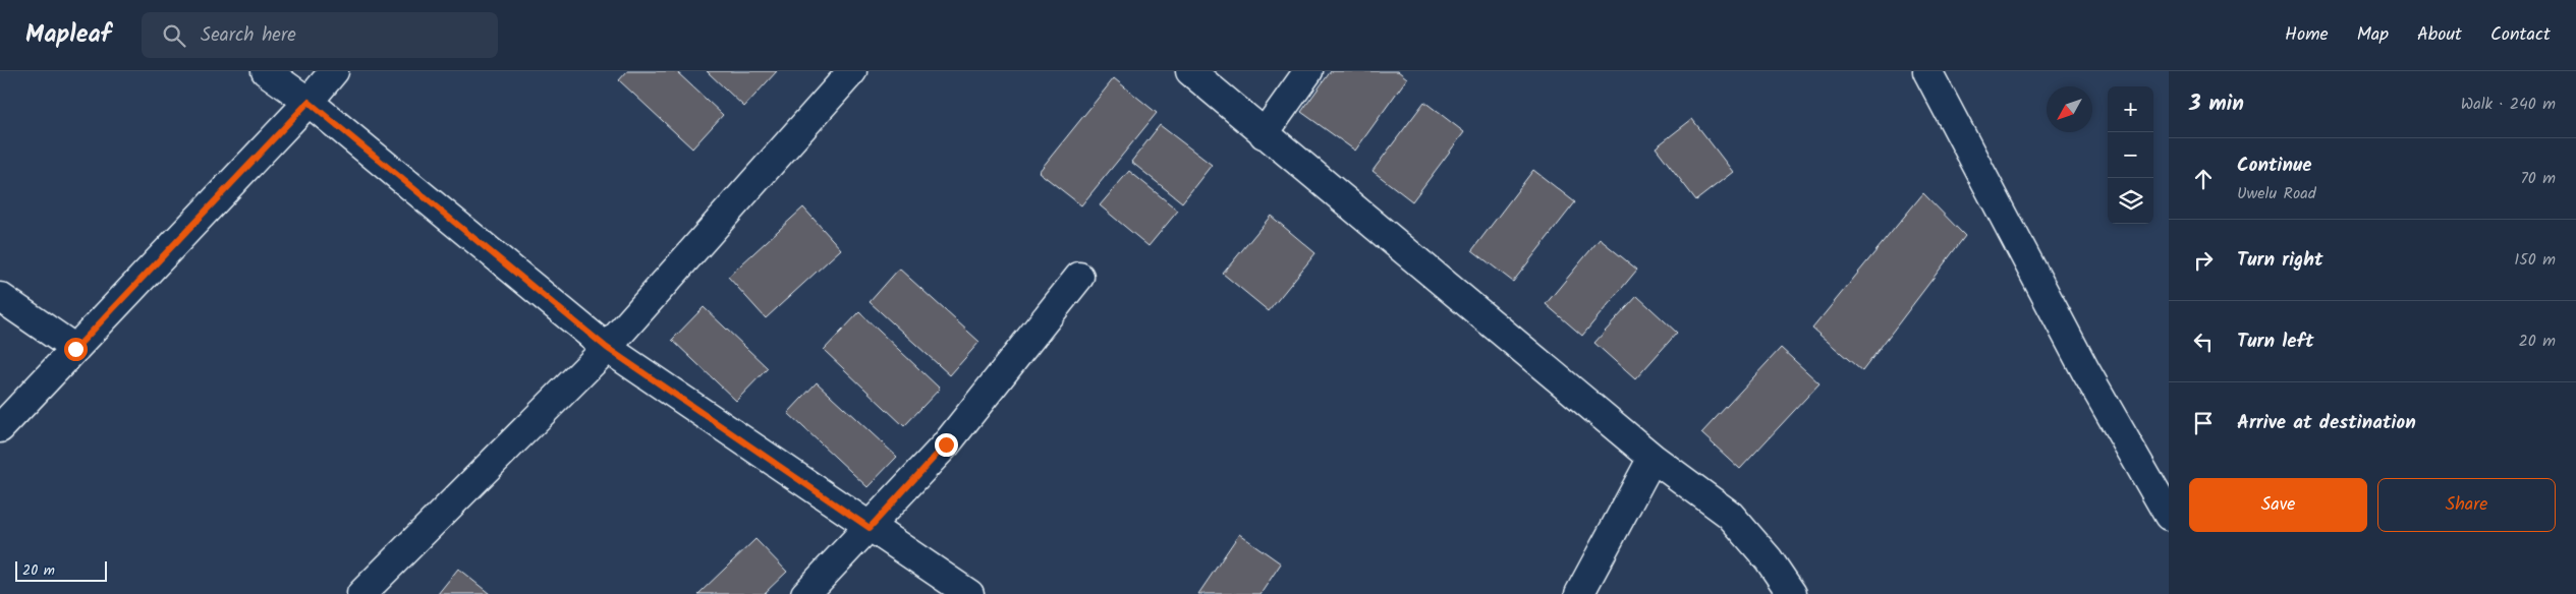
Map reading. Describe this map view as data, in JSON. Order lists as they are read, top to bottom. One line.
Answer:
{"scale_bar":"20 m","north":"bottom left","page":{"header":"Mapleaf","search":"Search here","nav":["Home","Map","About","Contact"],"heading":["3 min","Walk · 240 m"],"map_buttons":["+","−"],"list":[["Continue","Uwelu Road","70 m"],["Turn right","150 m"],["Turn left","20 m"],"Arrive at destination"],"buttons":["Save","Share"],"scale":"20 m"}}
